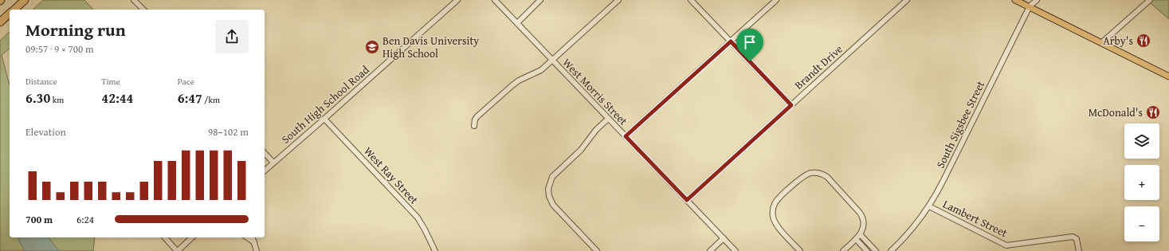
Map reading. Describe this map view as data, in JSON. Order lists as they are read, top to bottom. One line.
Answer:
{"streets":{"street":["Brandt Drive","West Morris Street","South High School Road","South Sigsbee Street","West Ray Street","Lambert Street"]},"crossings":[["Brandt Drive","West Morris Street"],["South High School Road","West Ray Street"],["South Sigsbee Street","Lambert Street"]],"places":{"restaurant":["Arby's","McDonald's"],"school or university":["Ben Davis University High School"]},"page":{"heading":["Morning run","09:57 · 9 × 700 m"],"stats":[["Distance","6.30 km"],["Time","42:44"],["Pace","6:47 /km"]],"chart":["Elevation","98–102 m"],"map_buttons":["+","−"],"list":[{"name":"700 m","note":"6:24"}]}}
